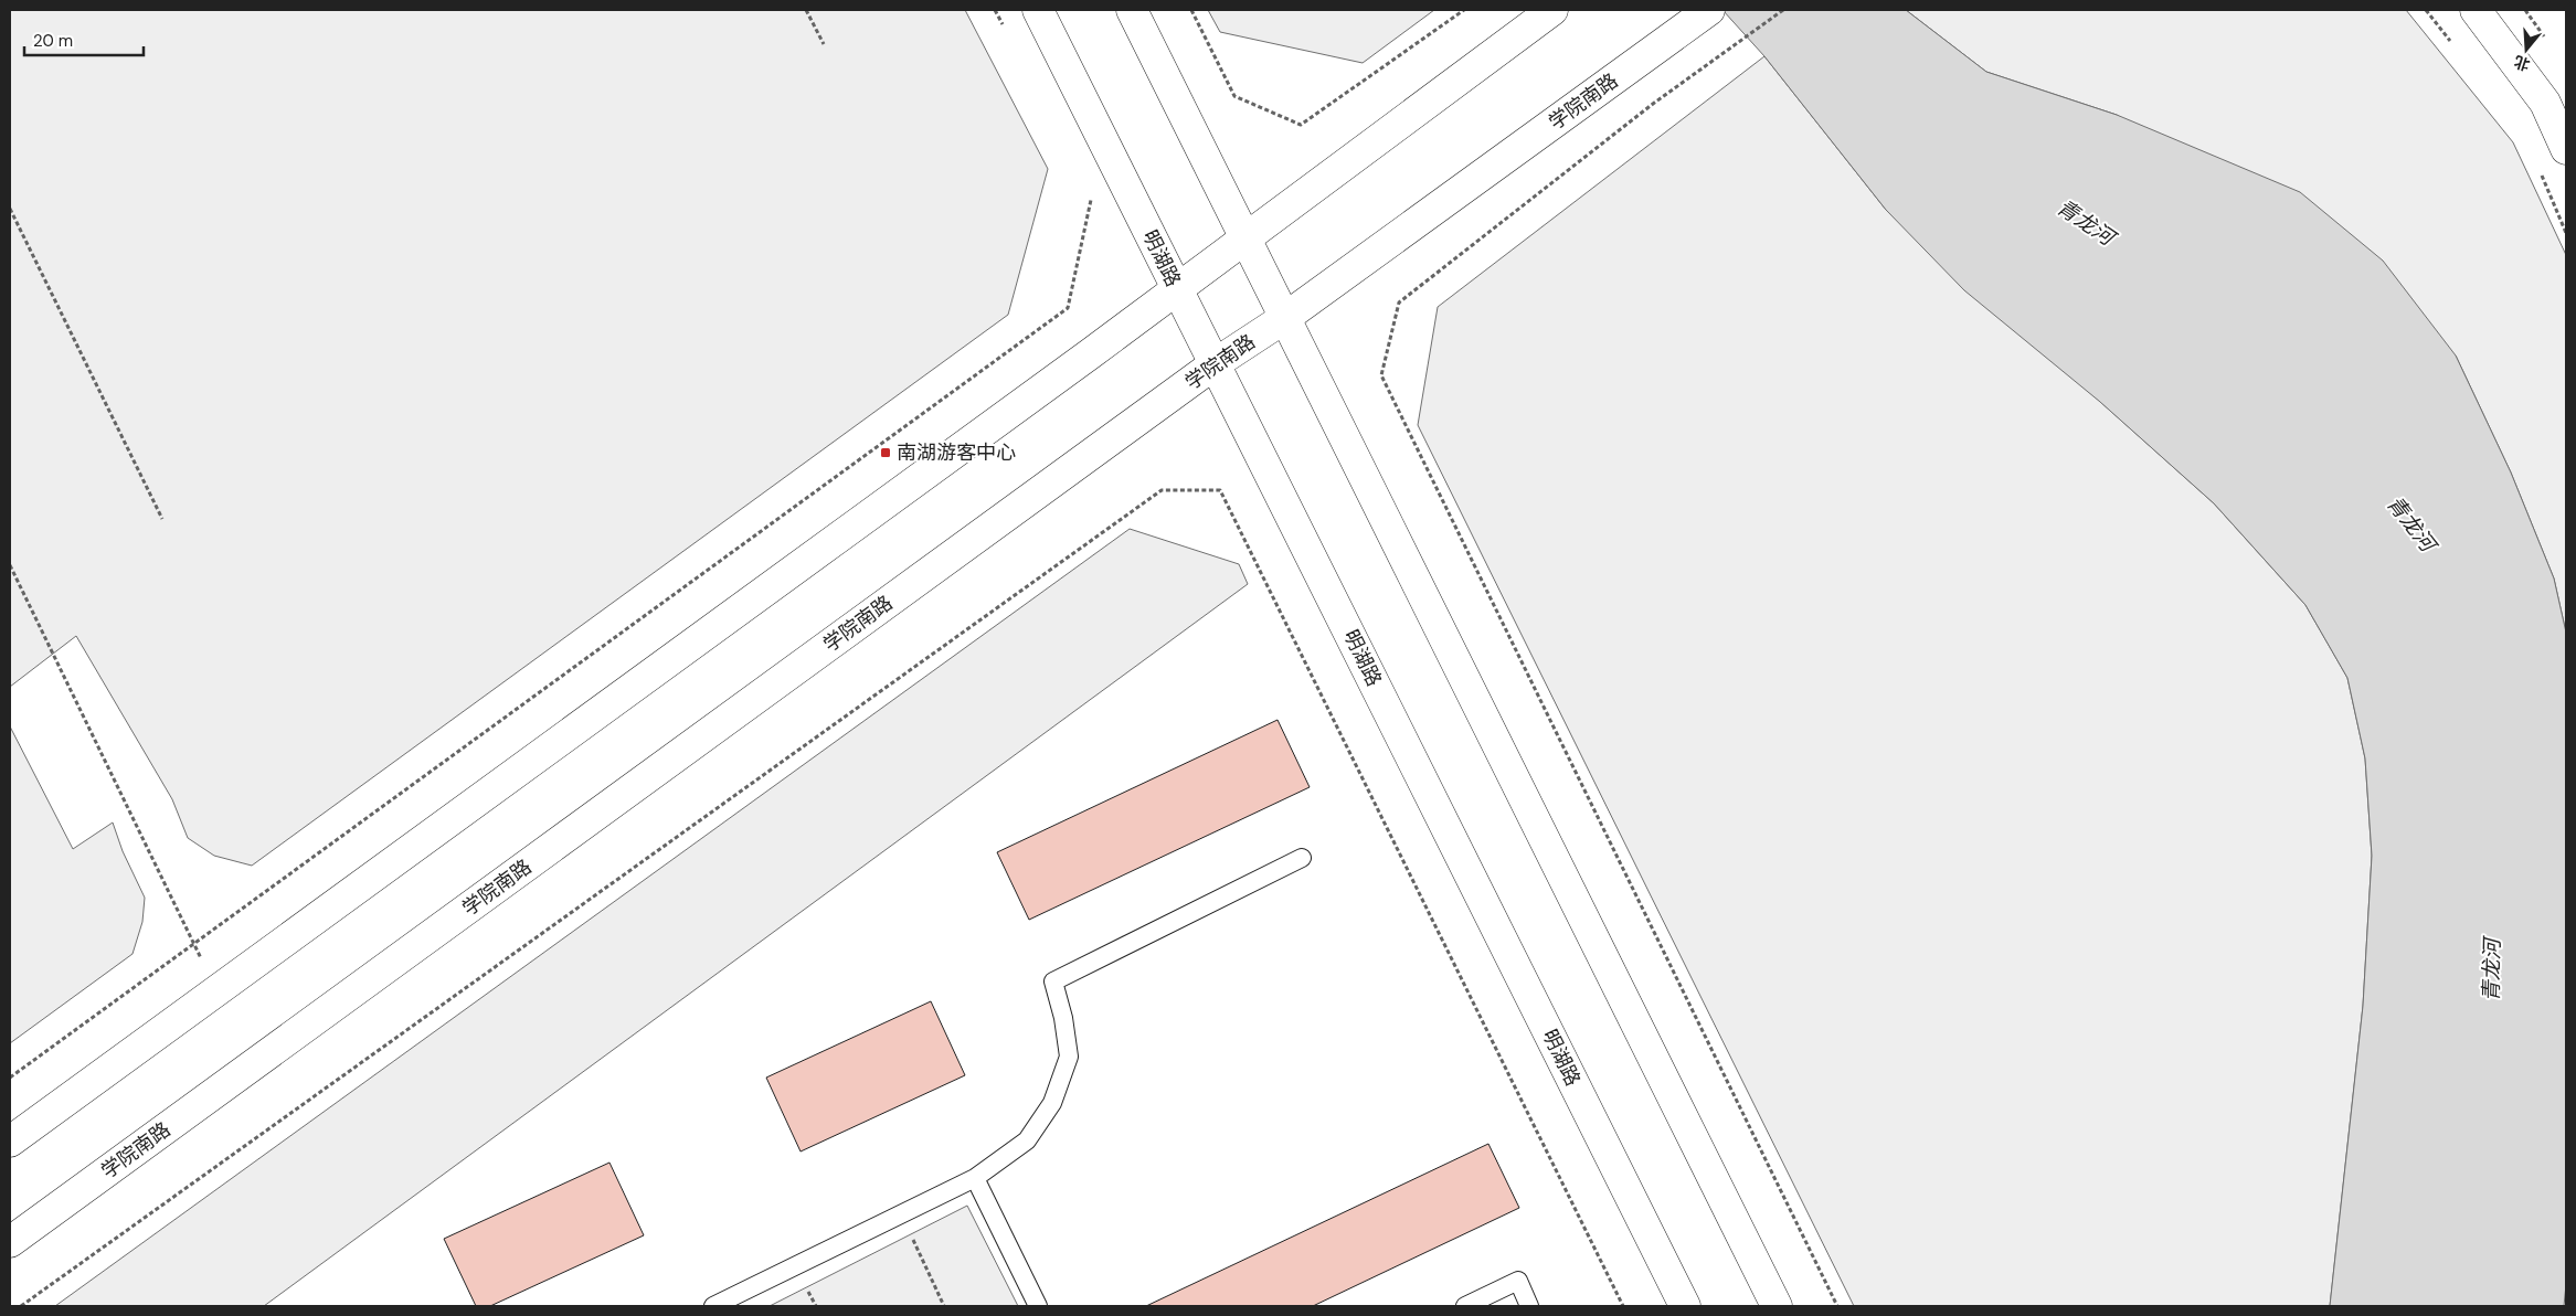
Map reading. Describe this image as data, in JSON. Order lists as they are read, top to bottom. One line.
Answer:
{"streets":{"main road":["学院南路","明湖路"]},"crossings":[["学院南路","明湖路"]],"water":["青龙河"],"places":{"transit":["南湖游客中心"]},"scale_bar":"20 m","north":"bottom"}
